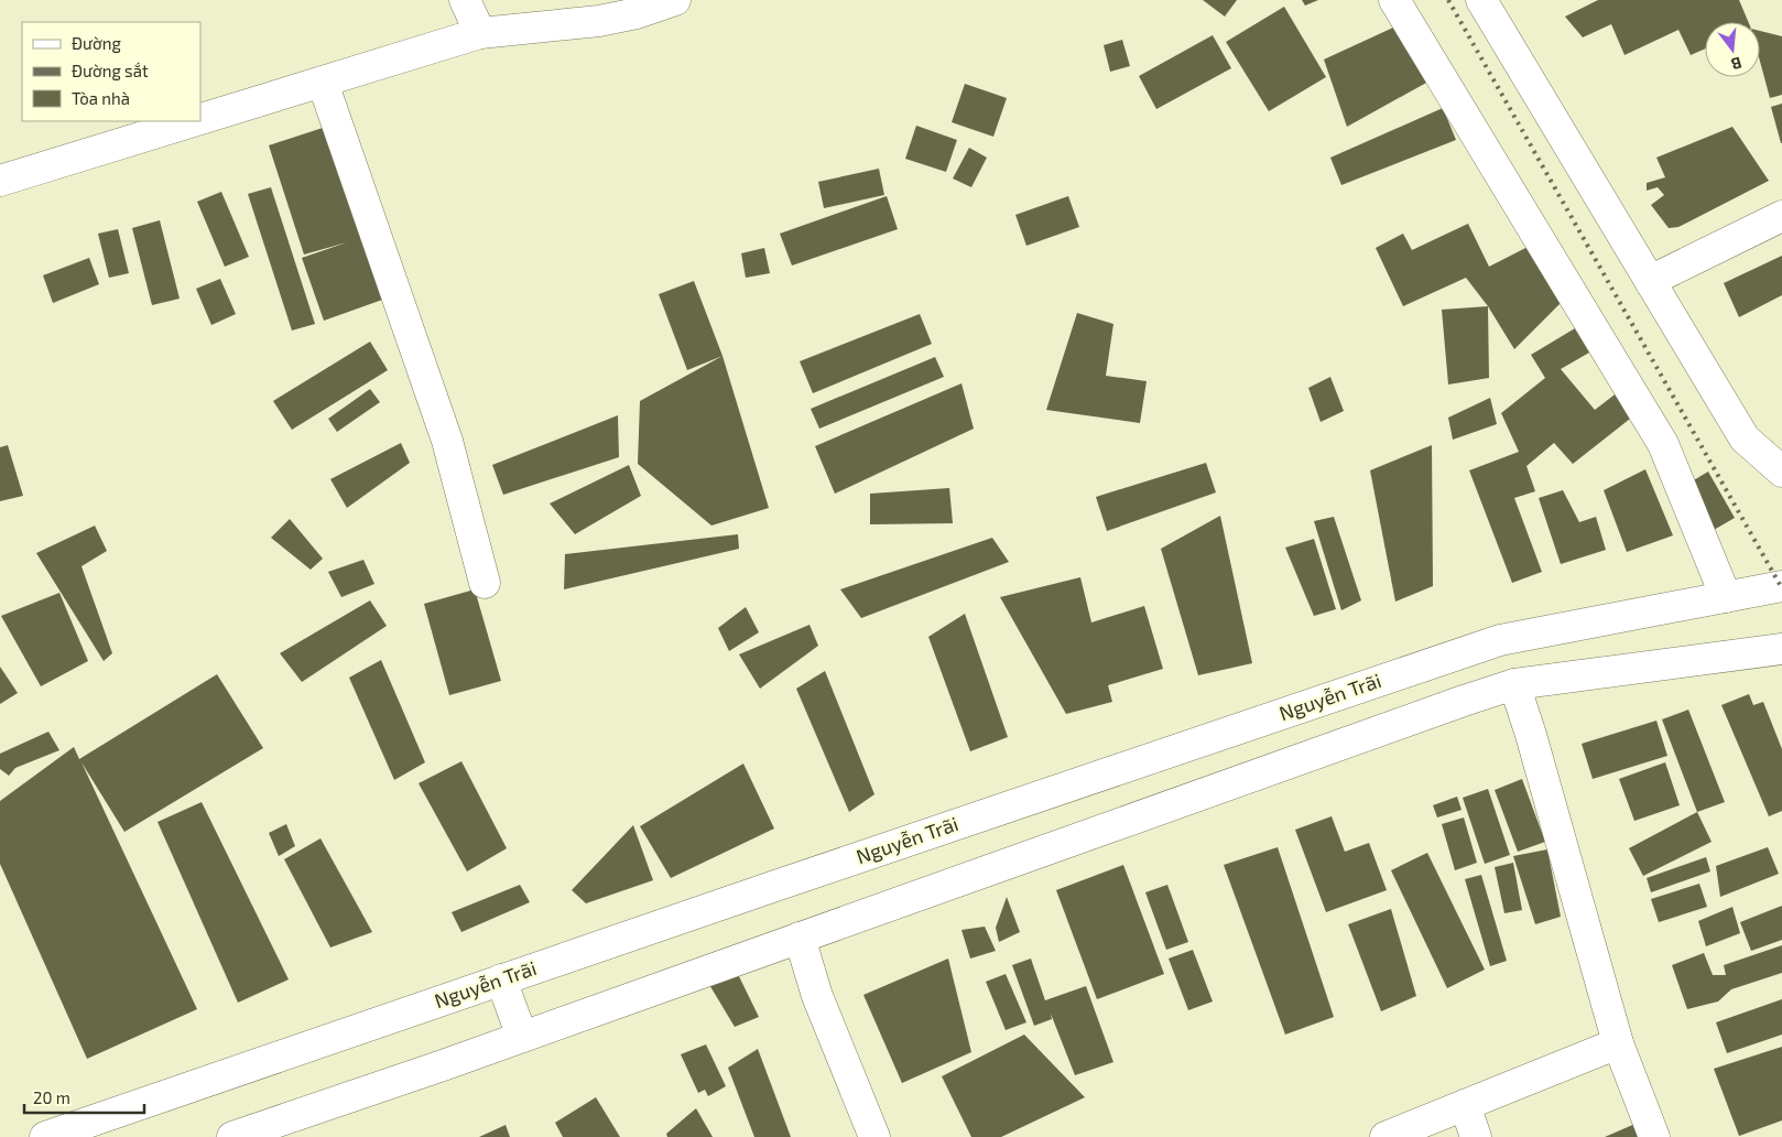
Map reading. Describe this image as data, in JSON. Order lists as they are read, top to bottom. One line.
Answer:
{"streets":{"street":["Nguyễn Trãi"]},"legend":["Đường","Đường sắt","Tòa nhà"],"scale_bar":"20 m","north":"bottom"}
